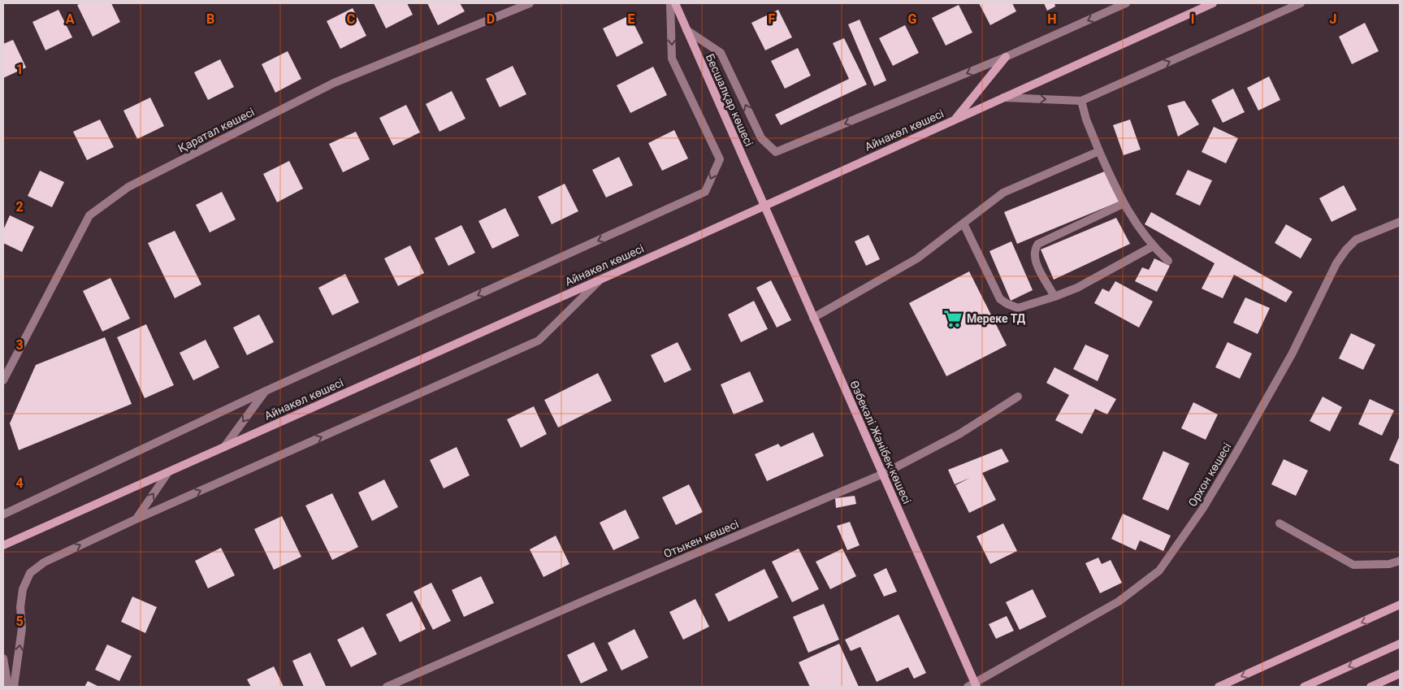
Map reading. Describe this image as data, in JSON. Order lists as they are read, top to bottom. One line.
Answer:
{"streets":{"main road":["Бесшалқар көшесі","Айнакөл көшесі","Өзбекәлі Жәнібек көшесі"],"street":["Қаратал көшесі","Орхон көшесі","Отыкен көшесі"]},"crossings":[["Бесшалқар көшесі","Айнакөл көшесі"],["Бесшалқар көшесі","Өзбекәлі Жәнібек көшесі"],["Айнакөл көшесі","Өзбекәлі Жәнібек көшесі"],["Өзбекәлі Жәнібек көшесі","Орхон көшесі"],["Өзбекәлі Жәнібек көшесі","Отыкен көшесі"]],"places":{"supermarket":["Мереке ТД"]},"grid":{"columns":["A","B","C","D","E","F","G","H","I","J"],"rows":["1","2","3","4","5"]}}
